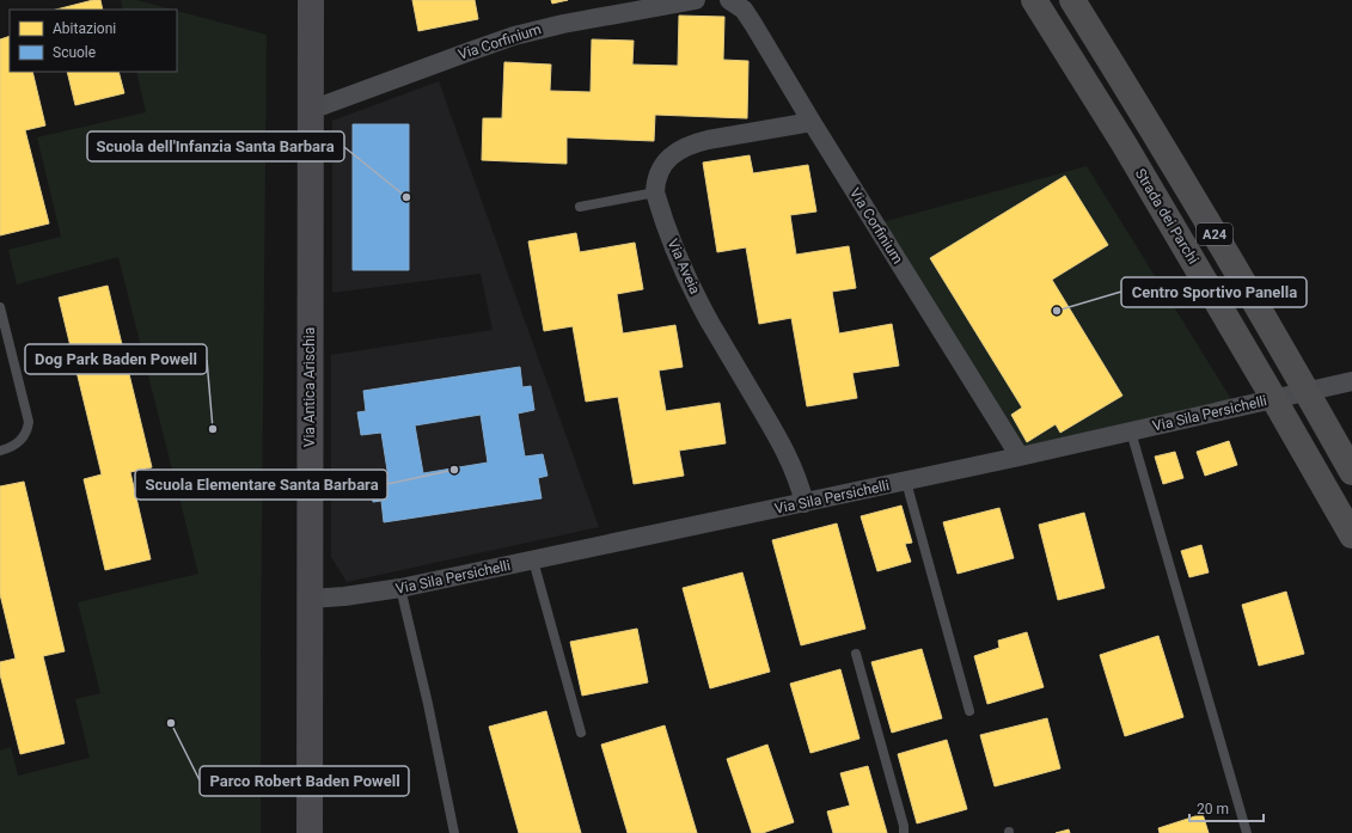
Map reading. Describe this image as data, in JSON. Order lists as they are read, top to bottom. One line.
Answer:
{"streets":{"highway":["Strada dei Parchi","A24"],"main road":["Via Antica Arischia"],"street":["Via Corfinium","Via Aveia","Via Sila Persichelli"]},"crossings":[["Via Corfinium","Via Antica Arischia"],["Via Corfinium","Via Sila Persichelli"],["Via Aveia","Via Sila Persichelli"],["Via Antica Arischia","Via Sila Persichelli"]],"places":["Scuola dell'Infanzia Santa Barbara","Centro Sportivo Panella","Dog Park Baden Powell","Scuola Elementare Santa Barbara","Parco Robert Baden Powell"],"legend":["Abitazioni","Scuole"],"scale_bar":"20 m"}
